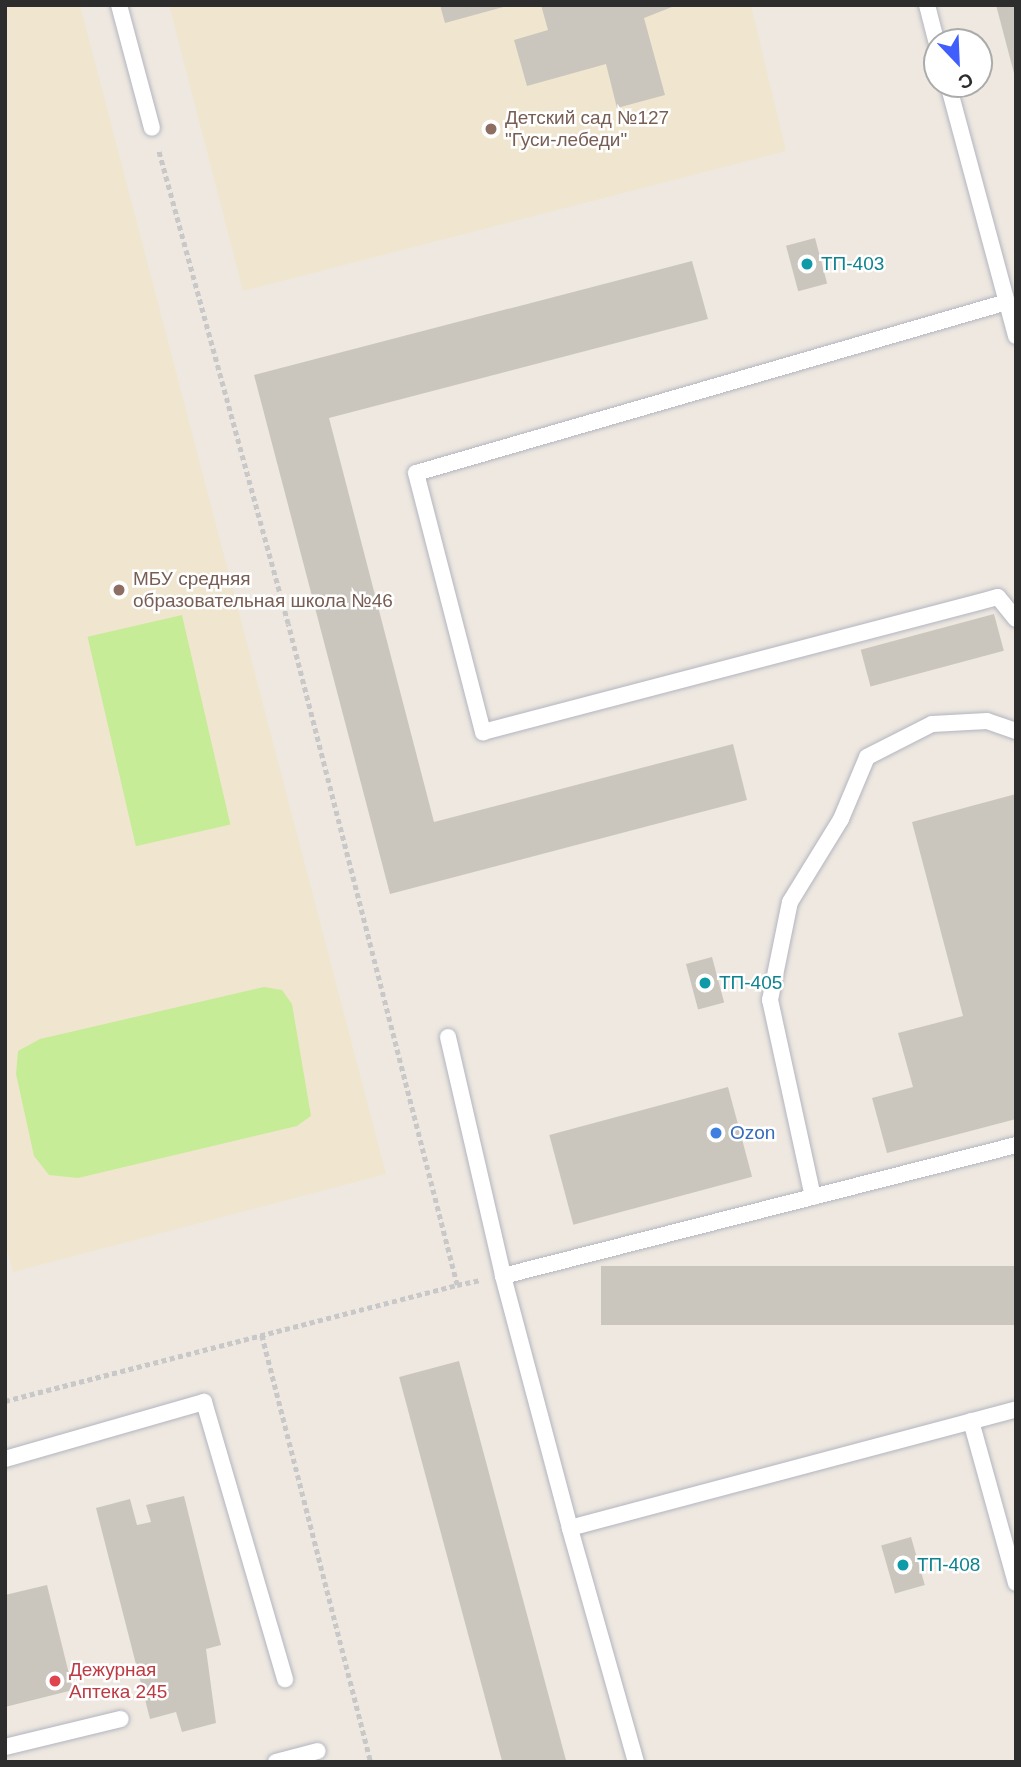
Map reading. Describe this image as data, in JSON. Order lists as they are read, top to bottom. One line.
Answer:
{"places":["Детский сад №127 \"Гуси-лебеди\"","ТП-403","МБУ средняя образовательная школа №46","ТП-405","Ozon","ТП-408","Дежурная Аптека 245"],"north":"bottom right"}
